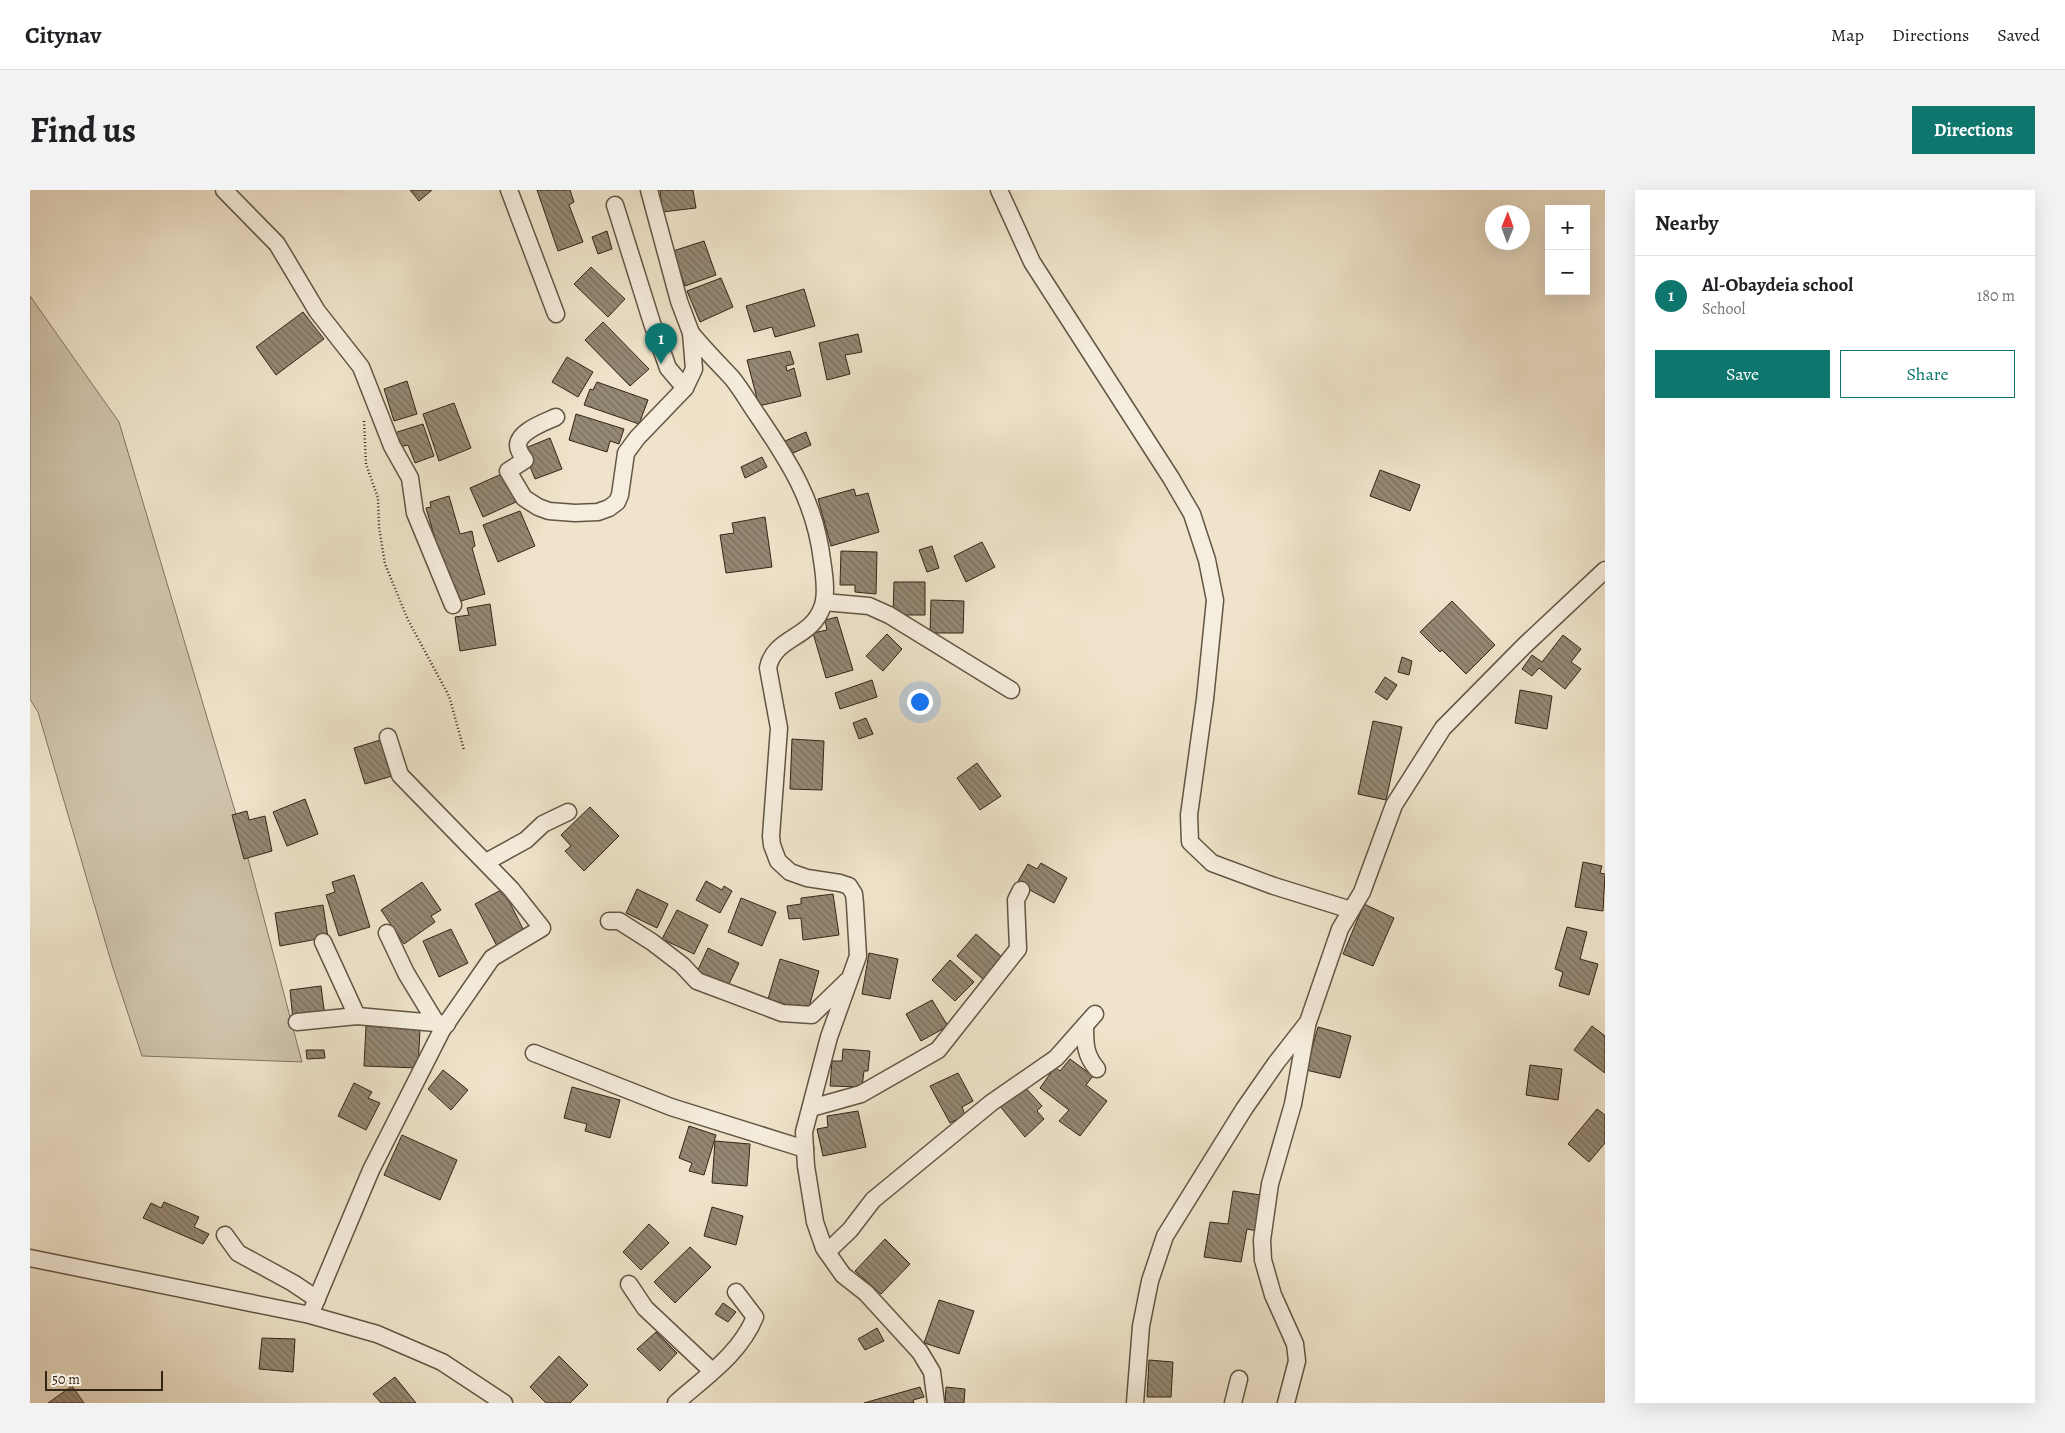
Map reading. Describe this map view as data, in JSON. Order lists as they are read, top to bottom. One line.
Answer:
{"scale_bar":"50 m","north":"top","page":{"header":"Citynav","nav":["Map","Directions","Saved"],"title":"Find us","buttons":["Directions",["Save","Share"]],"heading":"Nearby","map_buttons":["+","−"],"list":[{"mark":"1","name":"Al-Obaydeia school","note":"School","value":"180 m"}],"pins":"1","scale":"50 m"}}
